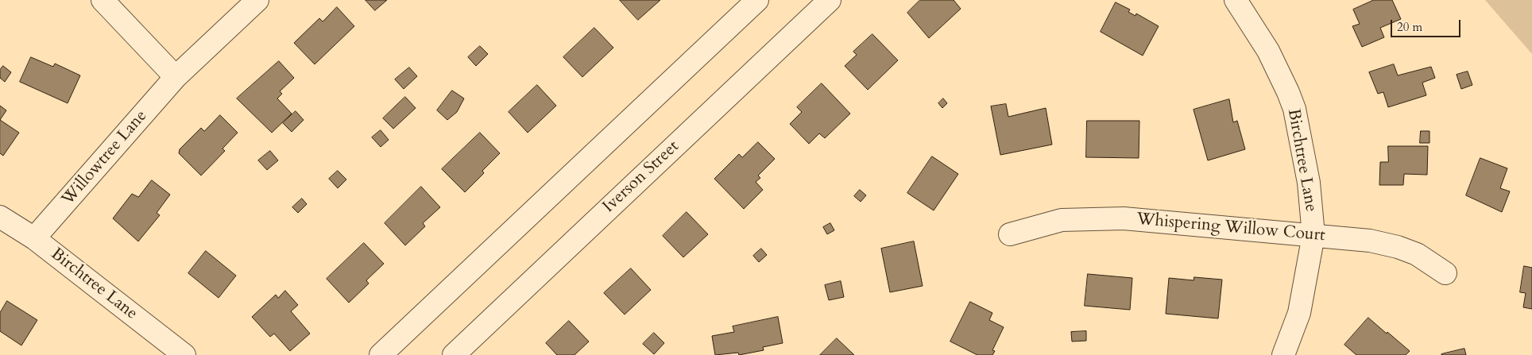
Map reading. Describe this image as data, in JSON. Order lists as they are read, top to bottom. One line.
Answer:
{"streets":{"street":["Willowtree Lane","Birchtree Lane","Iverson Street","Whispering Willow Court"]},"crossings":[["Willowtree Lane","Birchtree Lane"],["Birchtree Lane","Whispering Willow Court"]],"scale_bar":"20 m"}
